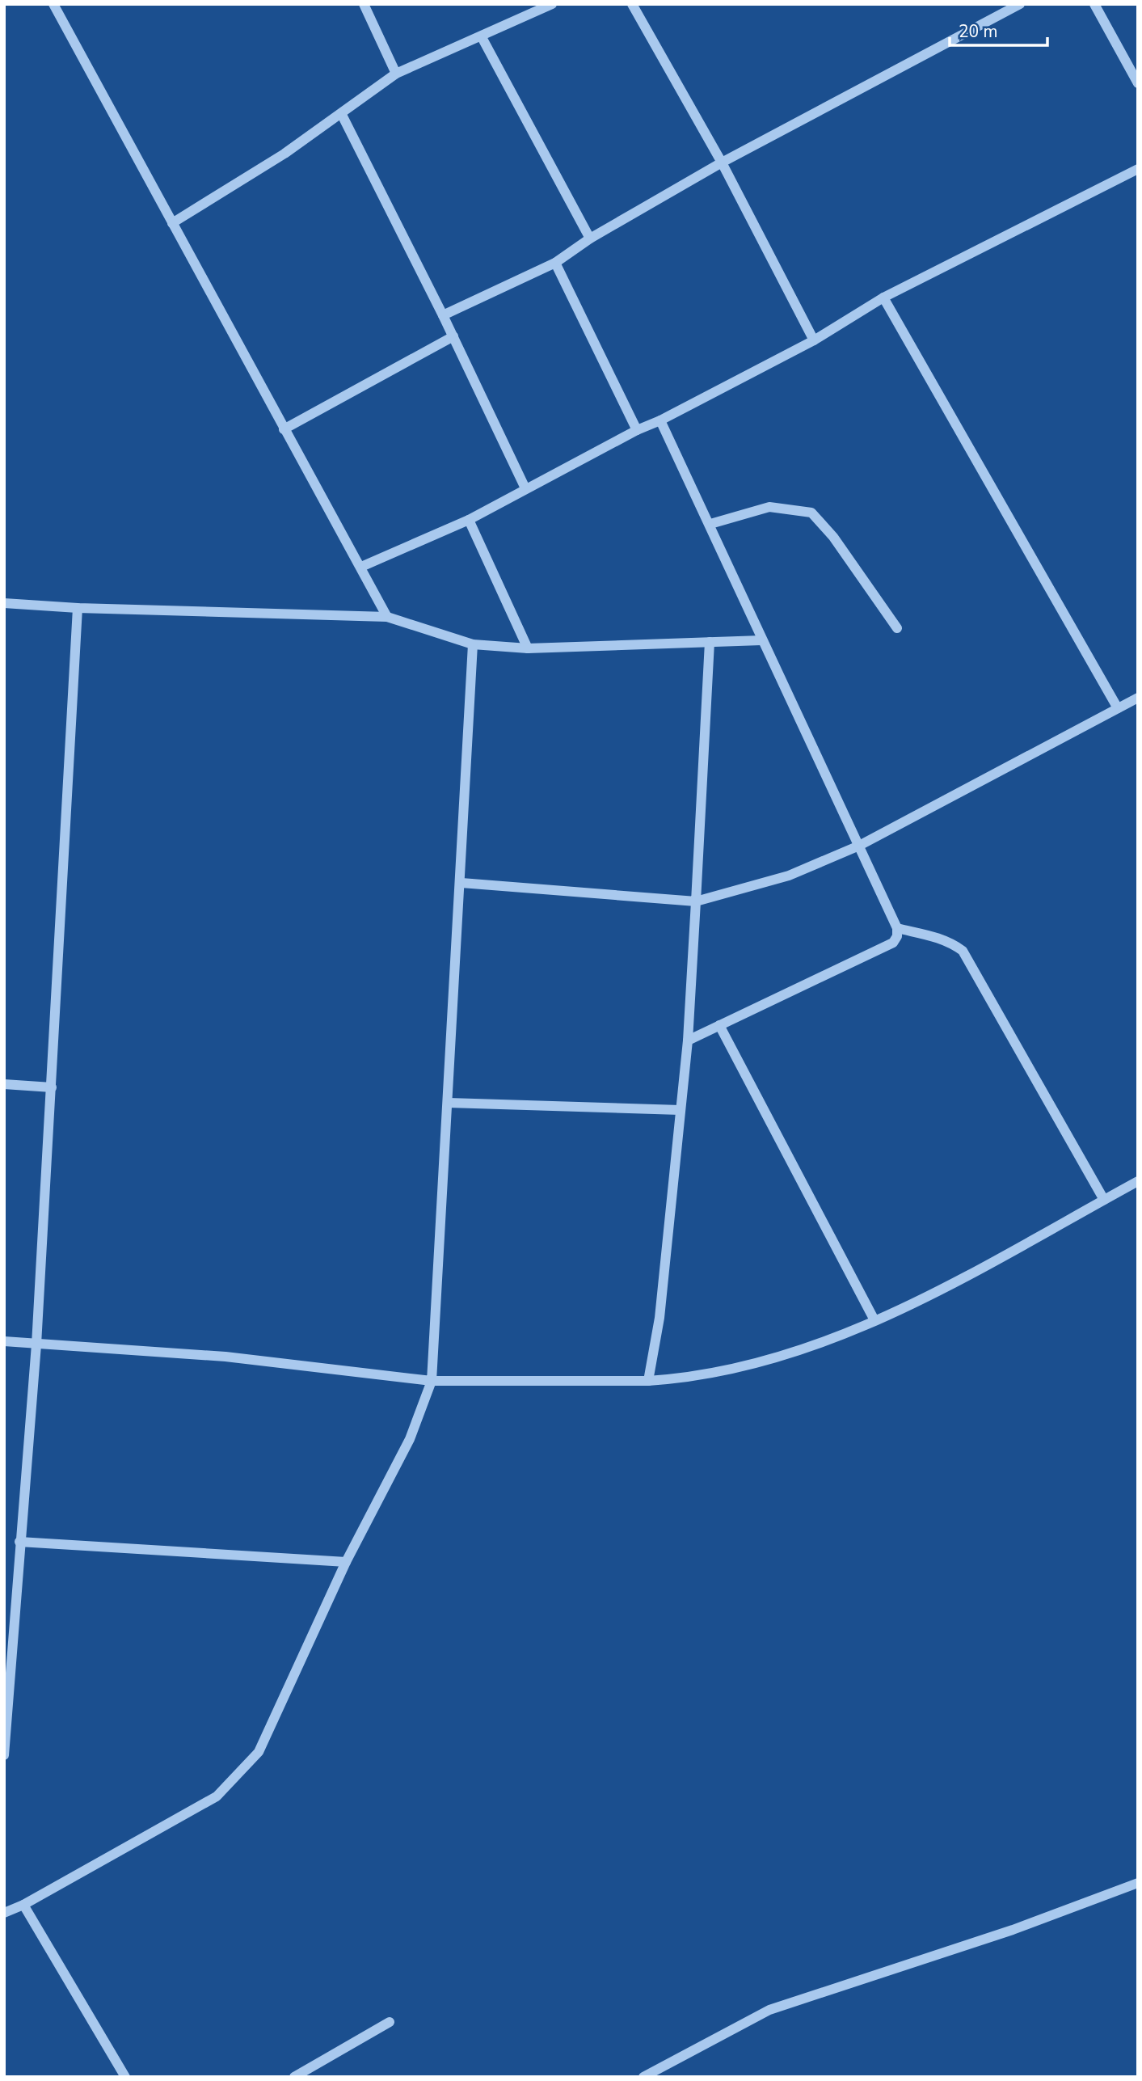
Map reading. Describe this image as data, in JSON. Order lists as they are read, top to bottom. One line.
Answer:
{"scale_bar":"20 m"}
